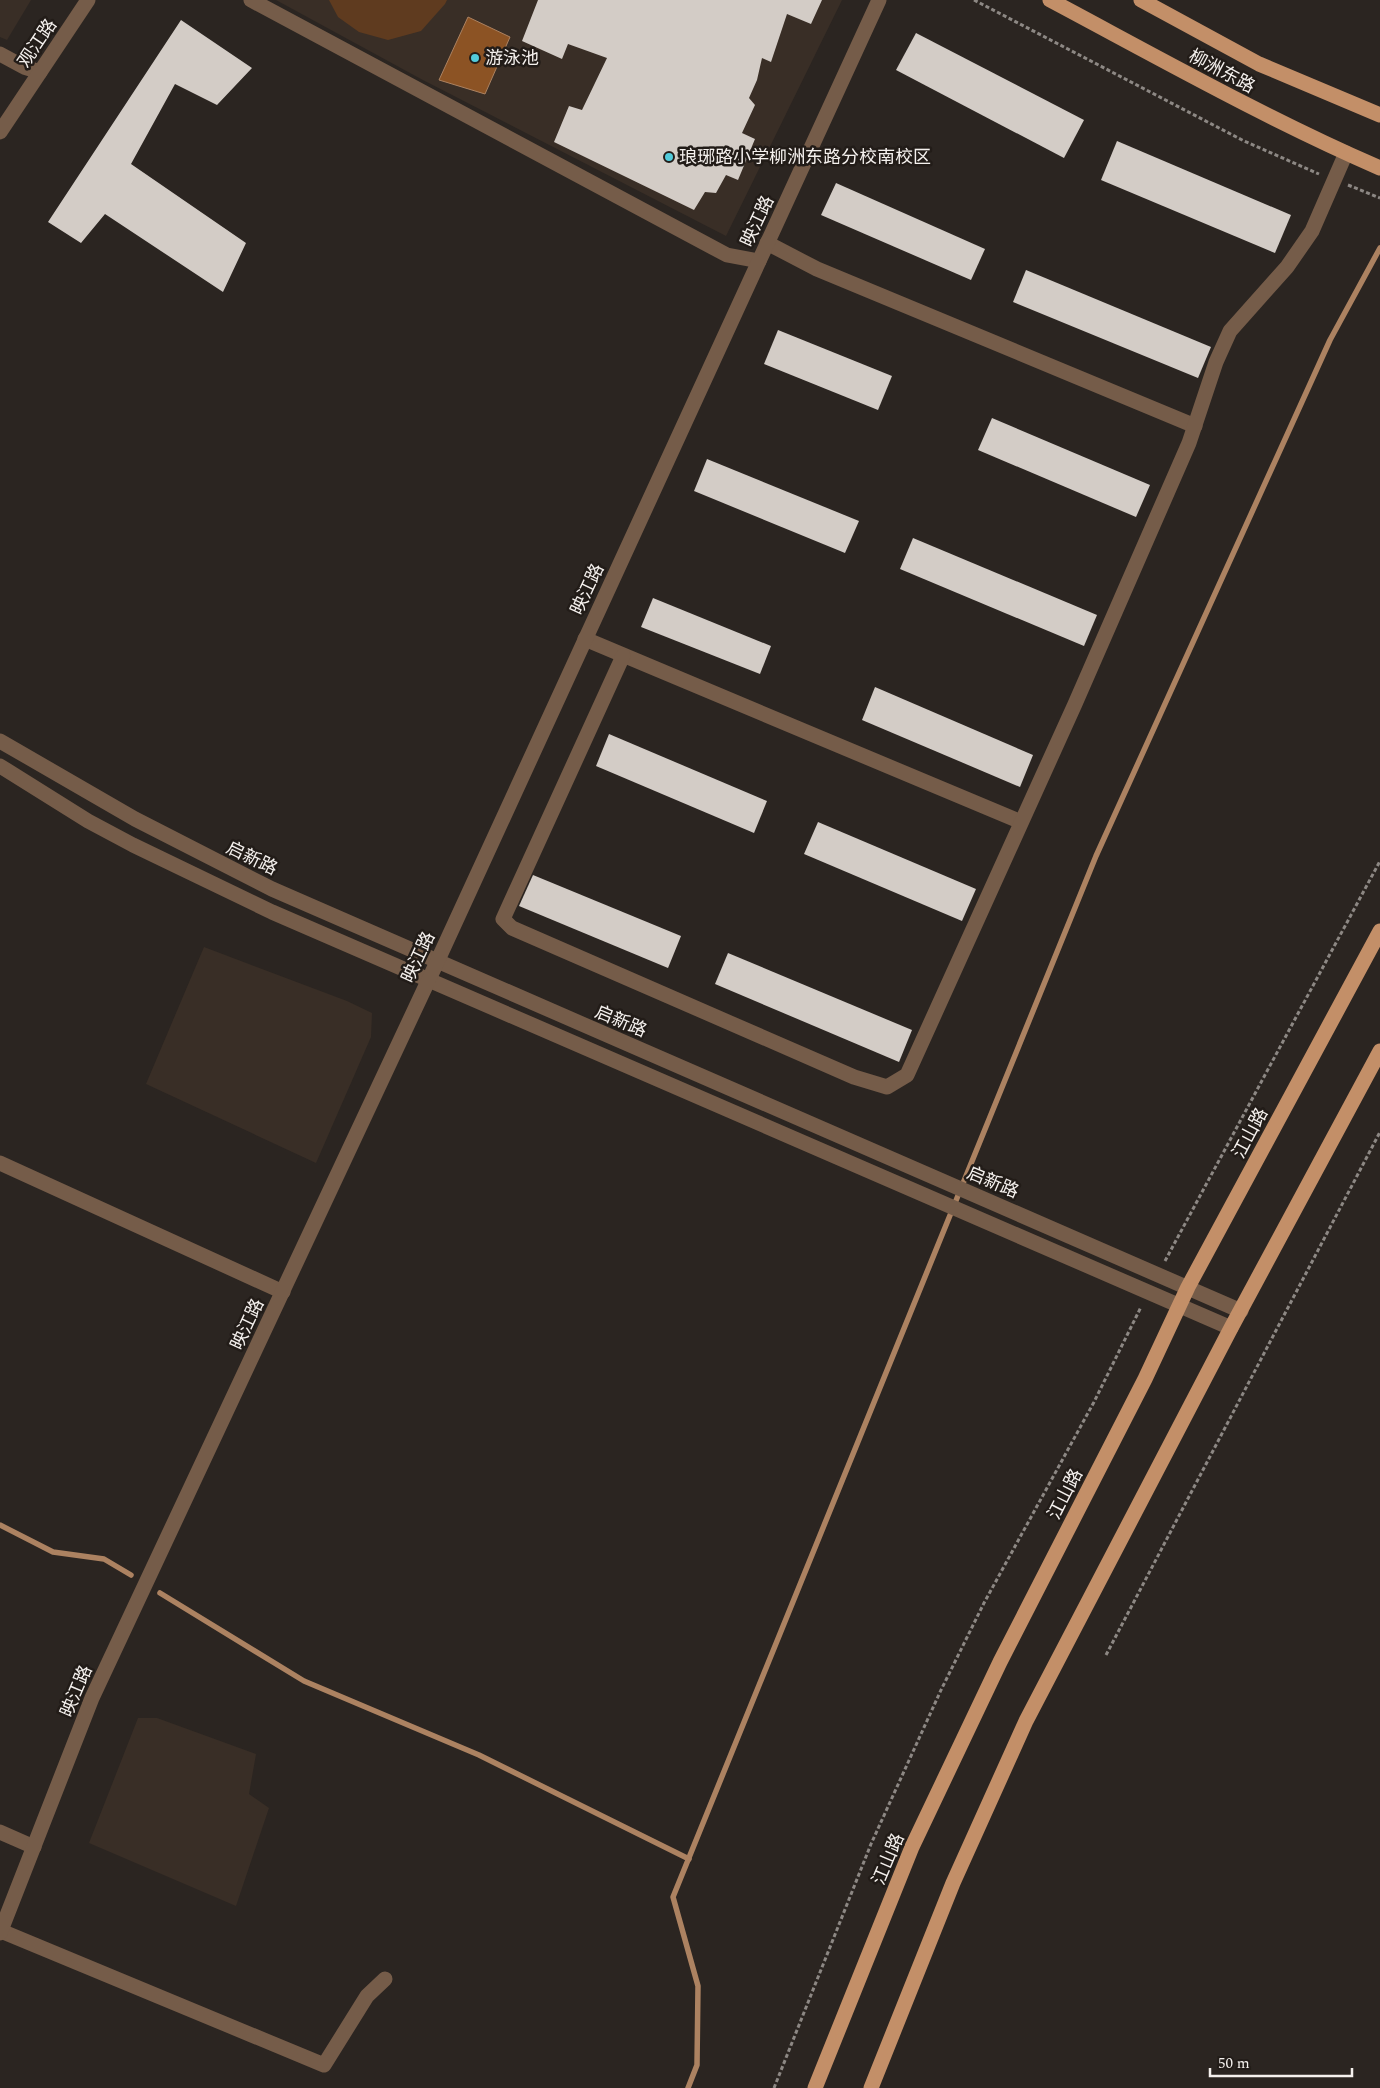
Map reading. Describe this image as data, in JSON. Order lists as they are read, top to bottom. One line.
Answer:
{"streets":{"main road":["柳洲东路","江山路"],"street":["观江路","映江路","启新路"]},"crossings":[["映江路","启新路"],["启新路","江山路"]],"places":["游泳池","琅琊路小学柳洲东路分校南校区"],"scale_bar":"50 m"}
